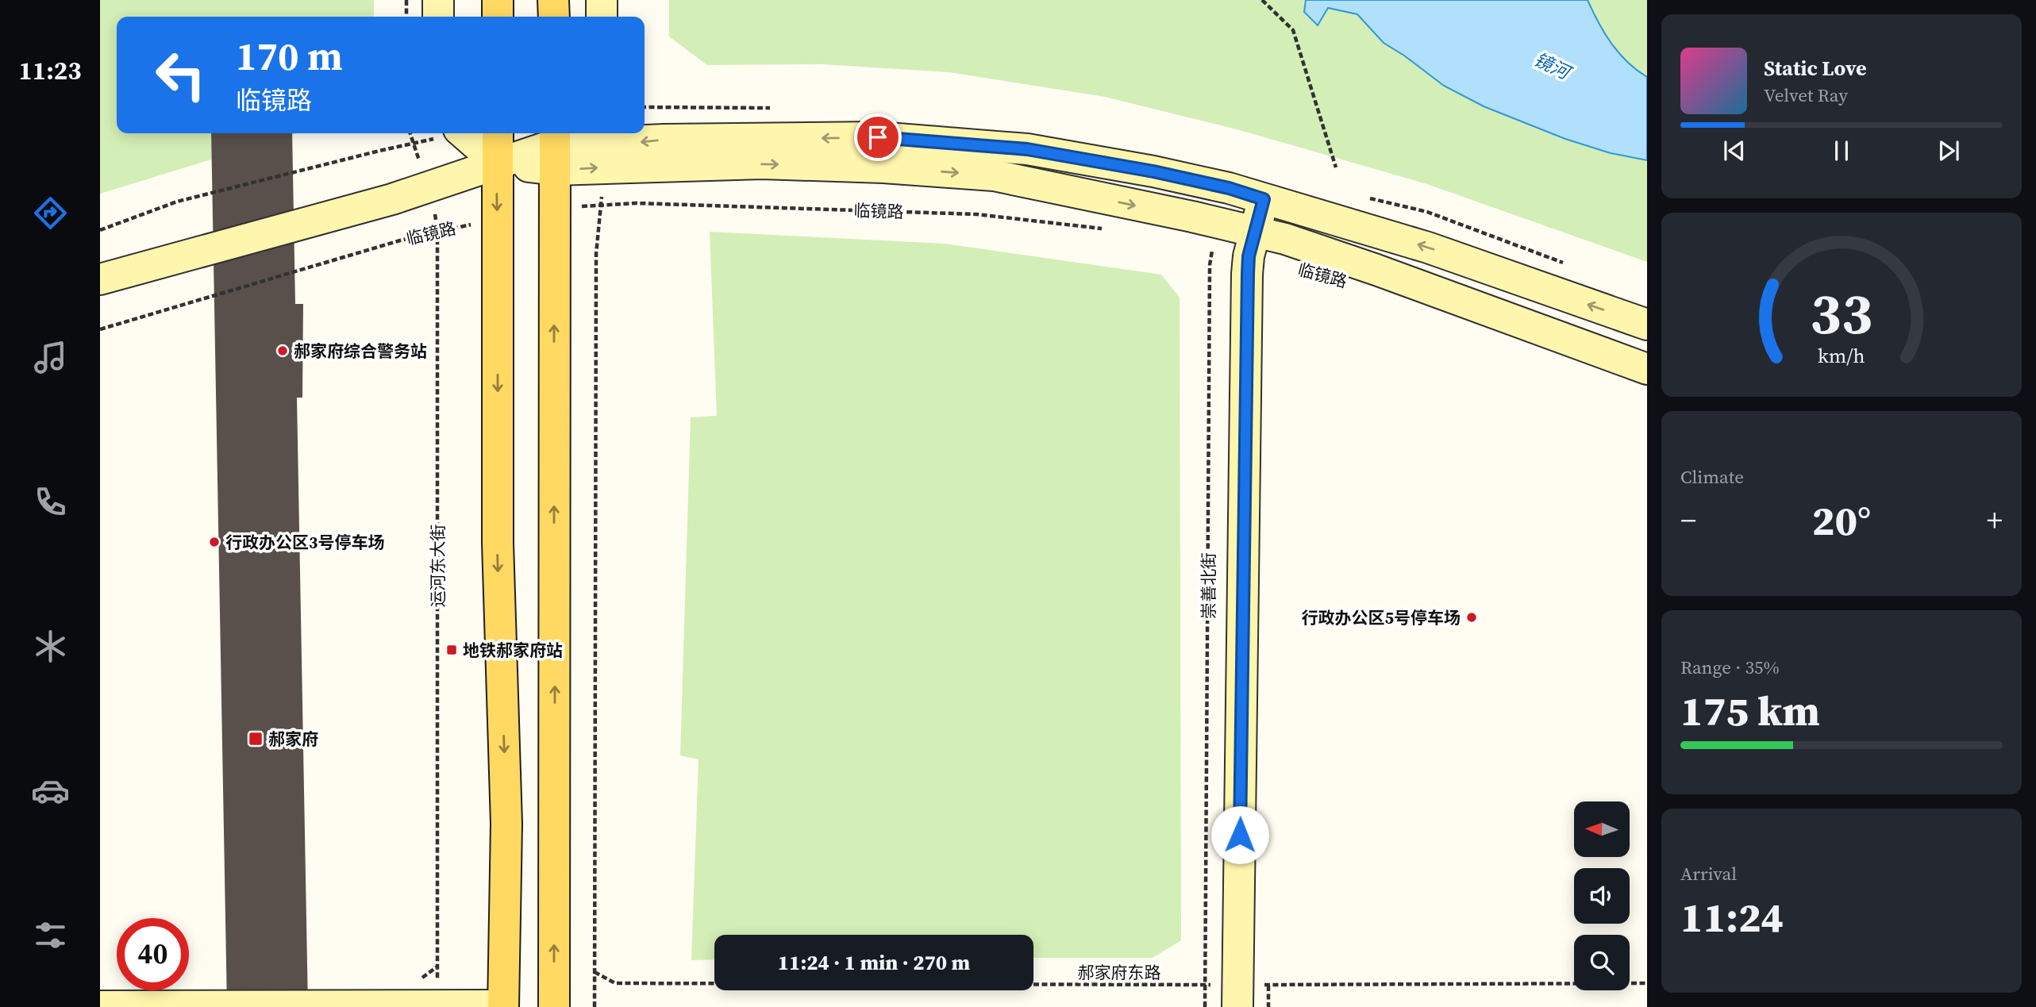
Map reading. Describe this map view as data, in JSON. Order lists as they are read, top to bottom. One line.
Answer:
{"streets":{"street":["临镜路","崇善北街"],"path":["运河东大街","郝家府东路"]},"crossings":[["临镜路","运河东大街"],["临镜路","崇善北街"],["崇善北街","郝家府东路"]],"water":["镜河"],"places":{"other":["郝家府综合警务站","行政办公区3号停车场","行政办公区5号停车场"],"transit":["地铁郝家府站","郝家府"]},"north":"left","page":{"tabs":"11:23","turn":["170 m","临镜路"],"song":["Static Love","Velvet Ray"],"tile":["Climate",["Range · 35%","175 km"],["Arrival","11:24"]],"heat":["−","20°","+"],"limit":"40","trip":"11:24 · 1 min · 270 m","gauge":["33","km/h"]}}
